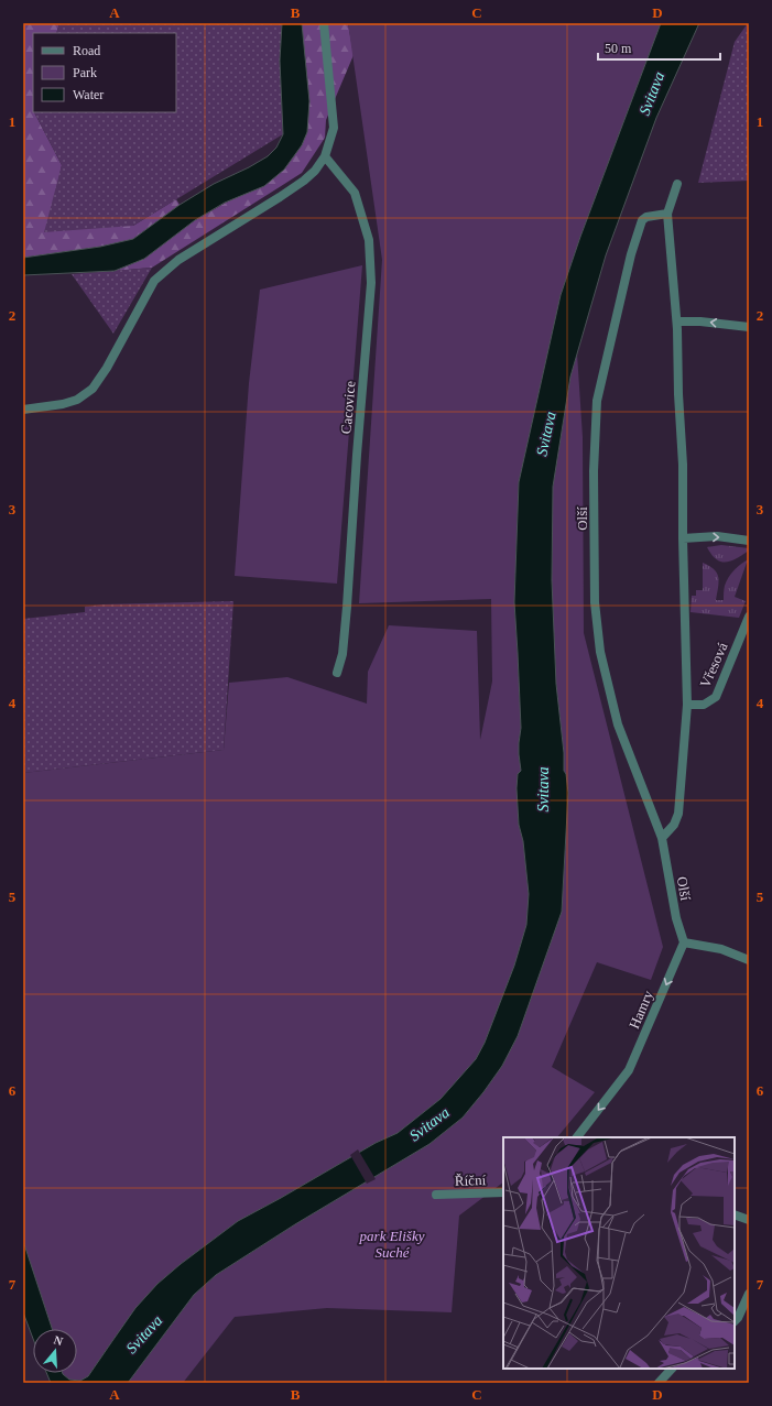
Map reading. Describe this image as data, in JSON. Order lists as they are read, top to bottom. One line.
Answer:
{"streets":{"street":["Cacovice","Olší","Vřesová","Hamry","Říční"]},"crossings":[["Olší","Hamry"]],"one_way":["Hamry"],"water":["Svitava"],"parks":["park Elišky Suché"],"legend":["Road","Park","Water"],"scale_bar":"50 m","north":"top","grid":{"columns":["A","B","C","D"],"rows":["1","2","3","4","5","6","7"]}}
